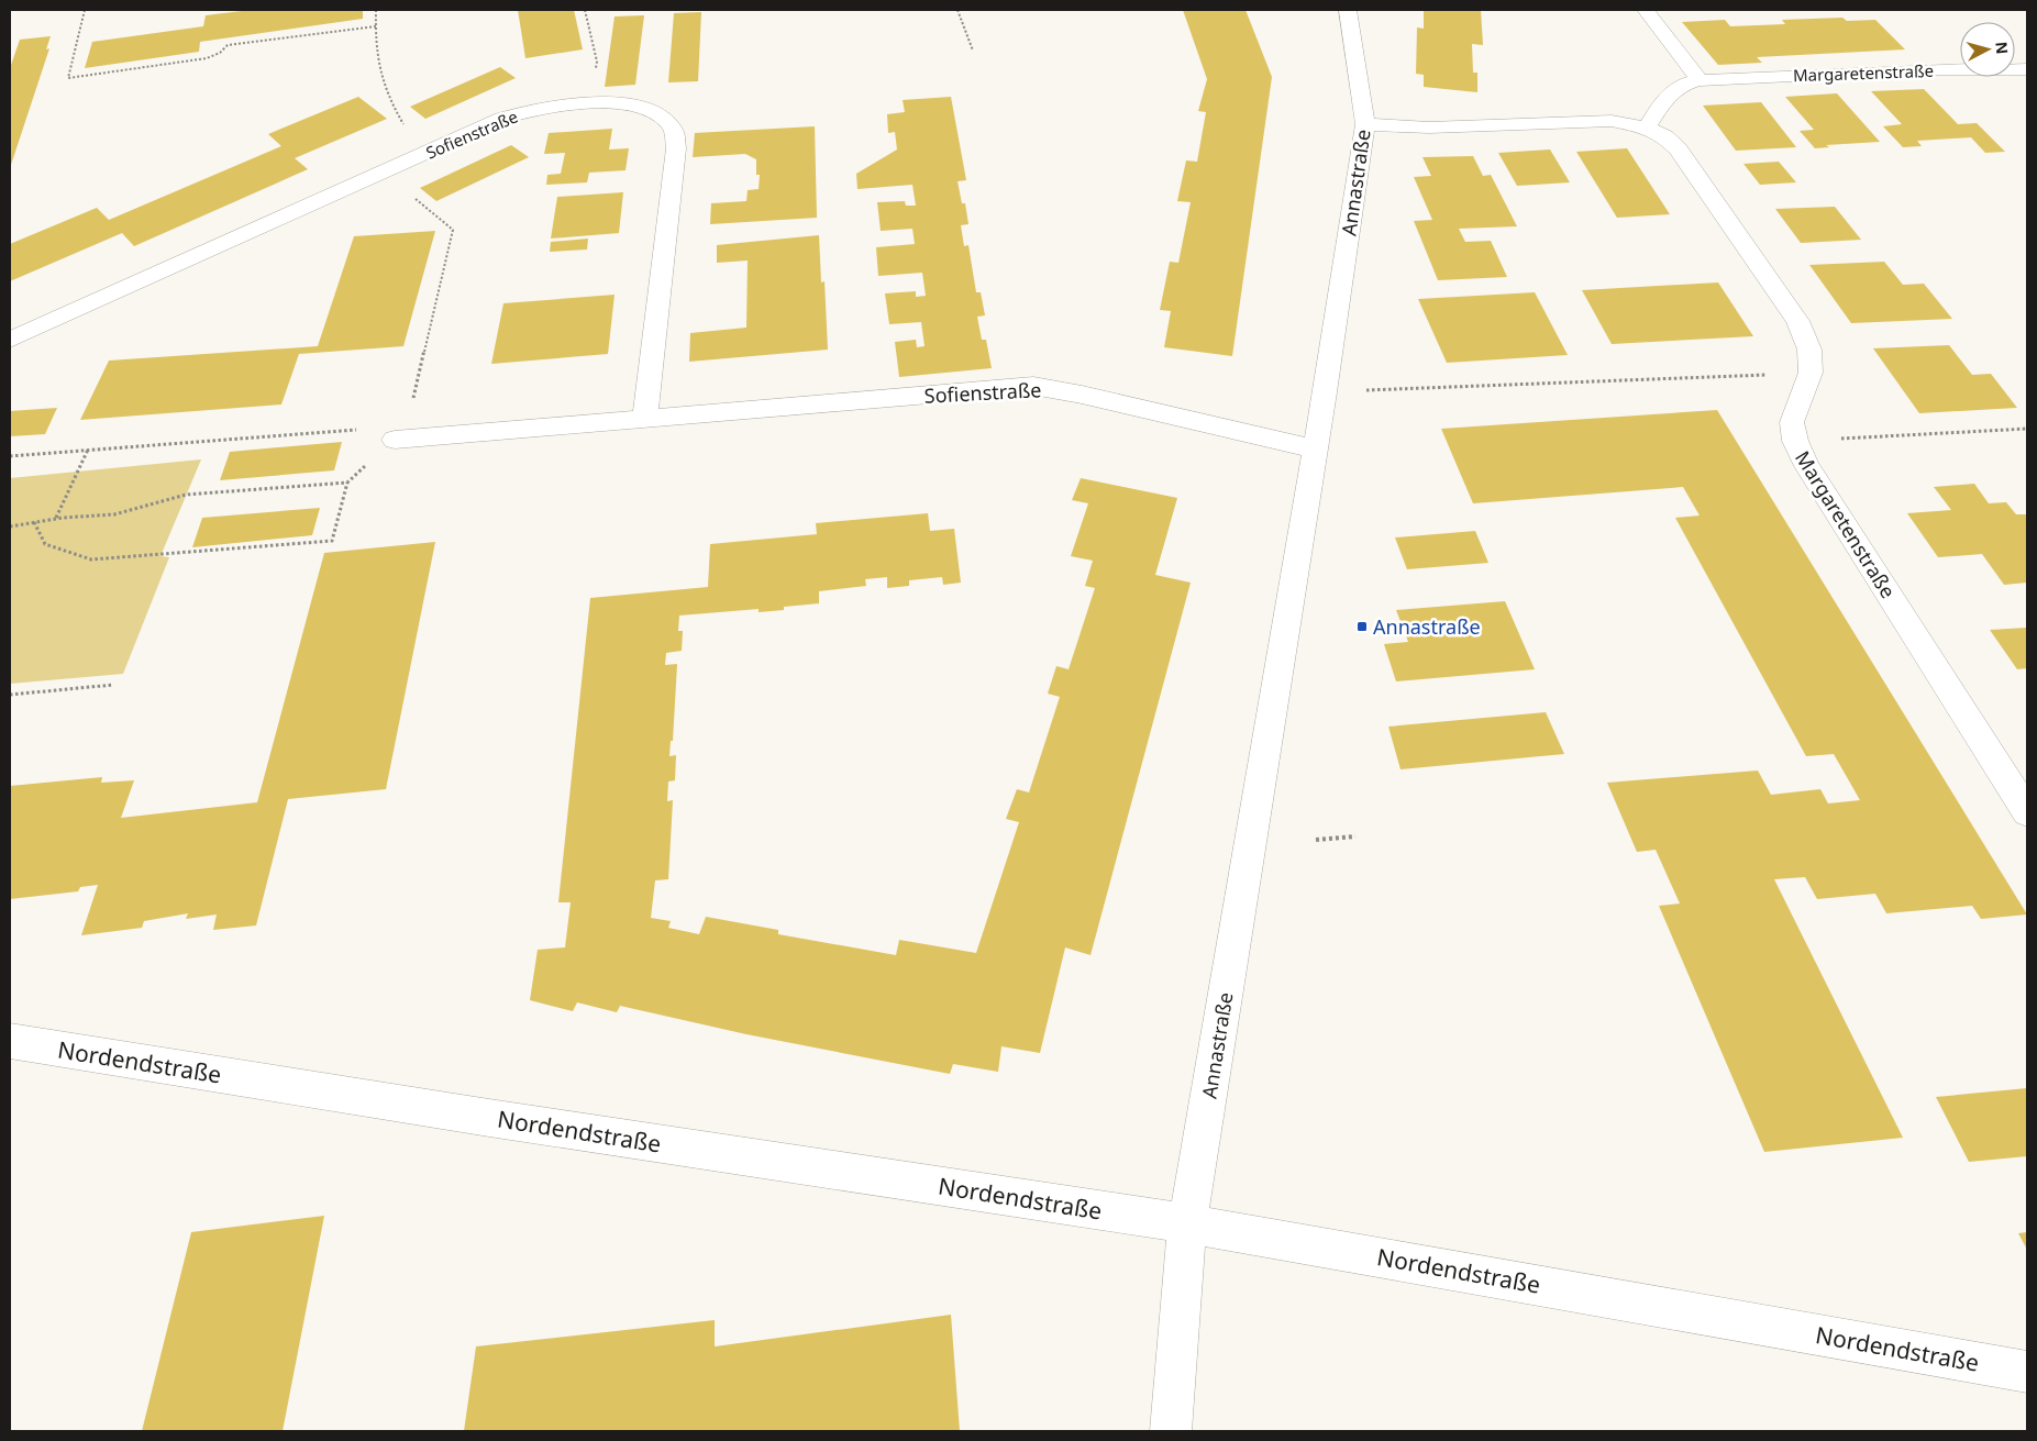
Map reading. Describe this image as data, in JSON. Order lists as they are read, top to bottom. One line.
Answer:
{"streets":{"street":["Margaretenstraße","Sofienstraße","Annastraße","Nordendstraße"]},"crossings":[["Margaretenstraße","Annastraße"],["Sofienstraße","Annastraße"],["Annastraße","Nordendstraße"]],"places":{"transit":["Annastraße"]},"north":"right"}
